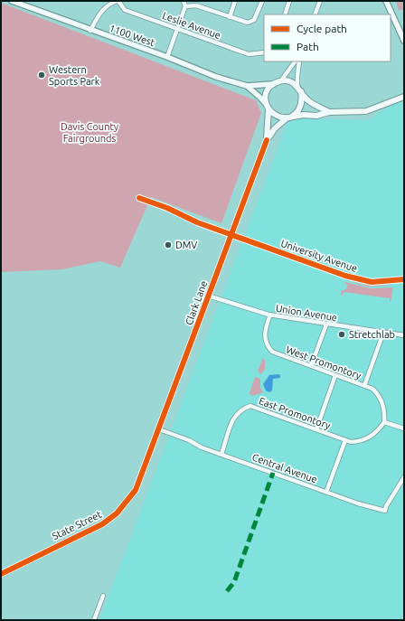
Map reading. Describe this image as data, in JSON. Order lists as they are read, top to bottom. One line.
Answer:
{"streets":{"main road":["Clark Lane","State Street"],"street":["Leslie Avenue","1100 West","University Avenue","Union Avenue","West Promontory","East Promontory","Central Avenue"]},"crossings":[["1100 West","Clark Lane"],["University Avenue","Clark Lane"],["Clark Lane","Union Avenue"],["Clark Lane","Central Avenue"],["Clark Lane","State Street"],["Union Avenue","West Promontory"],["West Promontory","East Promontory"],["East Promontory","Central Avenue"]],"parks":["Davis County Fairgrounds"],"places":["Western Sports Park","DMV","Stretchlab"],"legend":["Cycle path","Path"]}
